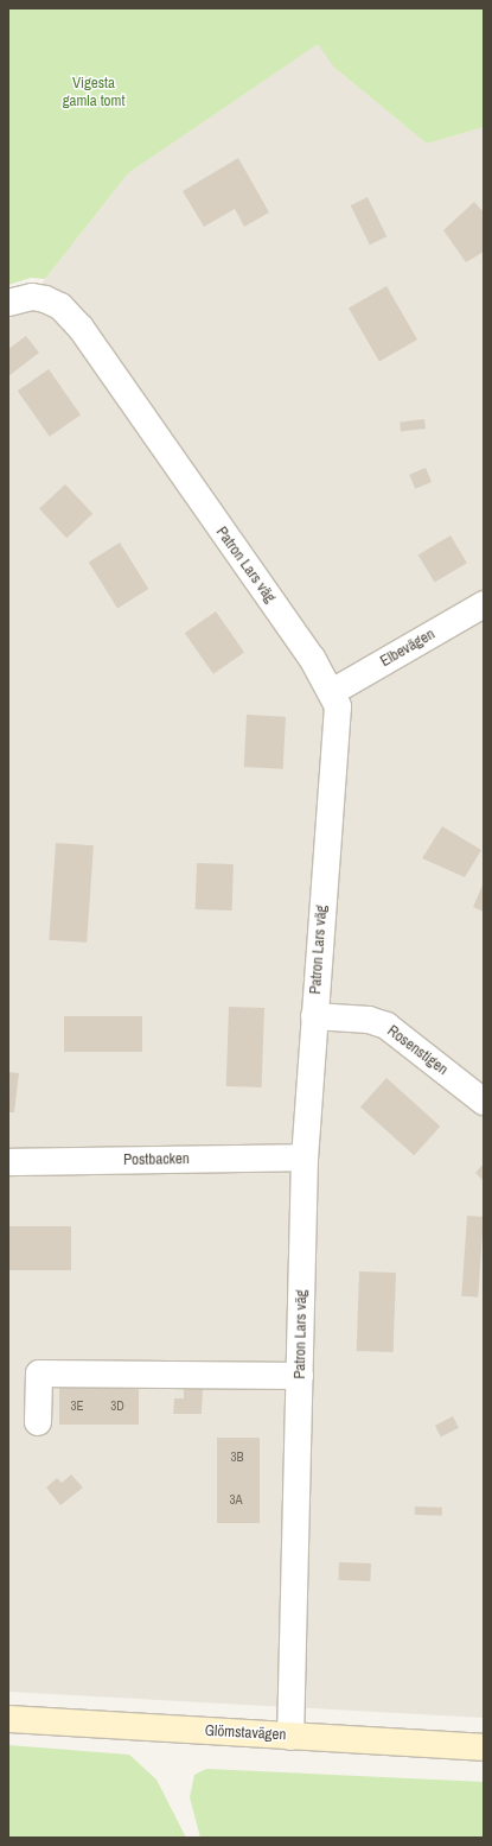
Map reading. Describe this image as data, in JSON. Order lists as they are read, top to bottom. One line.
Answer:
{"streets":{"main road":["Glömstavägen"],"street":["Patron Lars väg","Elbevägen","Rosenstigen","Postbacken"]},"crossings":[["Patron Lars väg","Elbevägen"],["Patron Lars väg","Rosenstigen"],["Patron Lars väg","Postbacken"],["Patron Lars väg","Glömstavägen"]],"parks":["Vigesta gamla tomt"],"house_numbers":["3E","3D","3B","3A"]}
